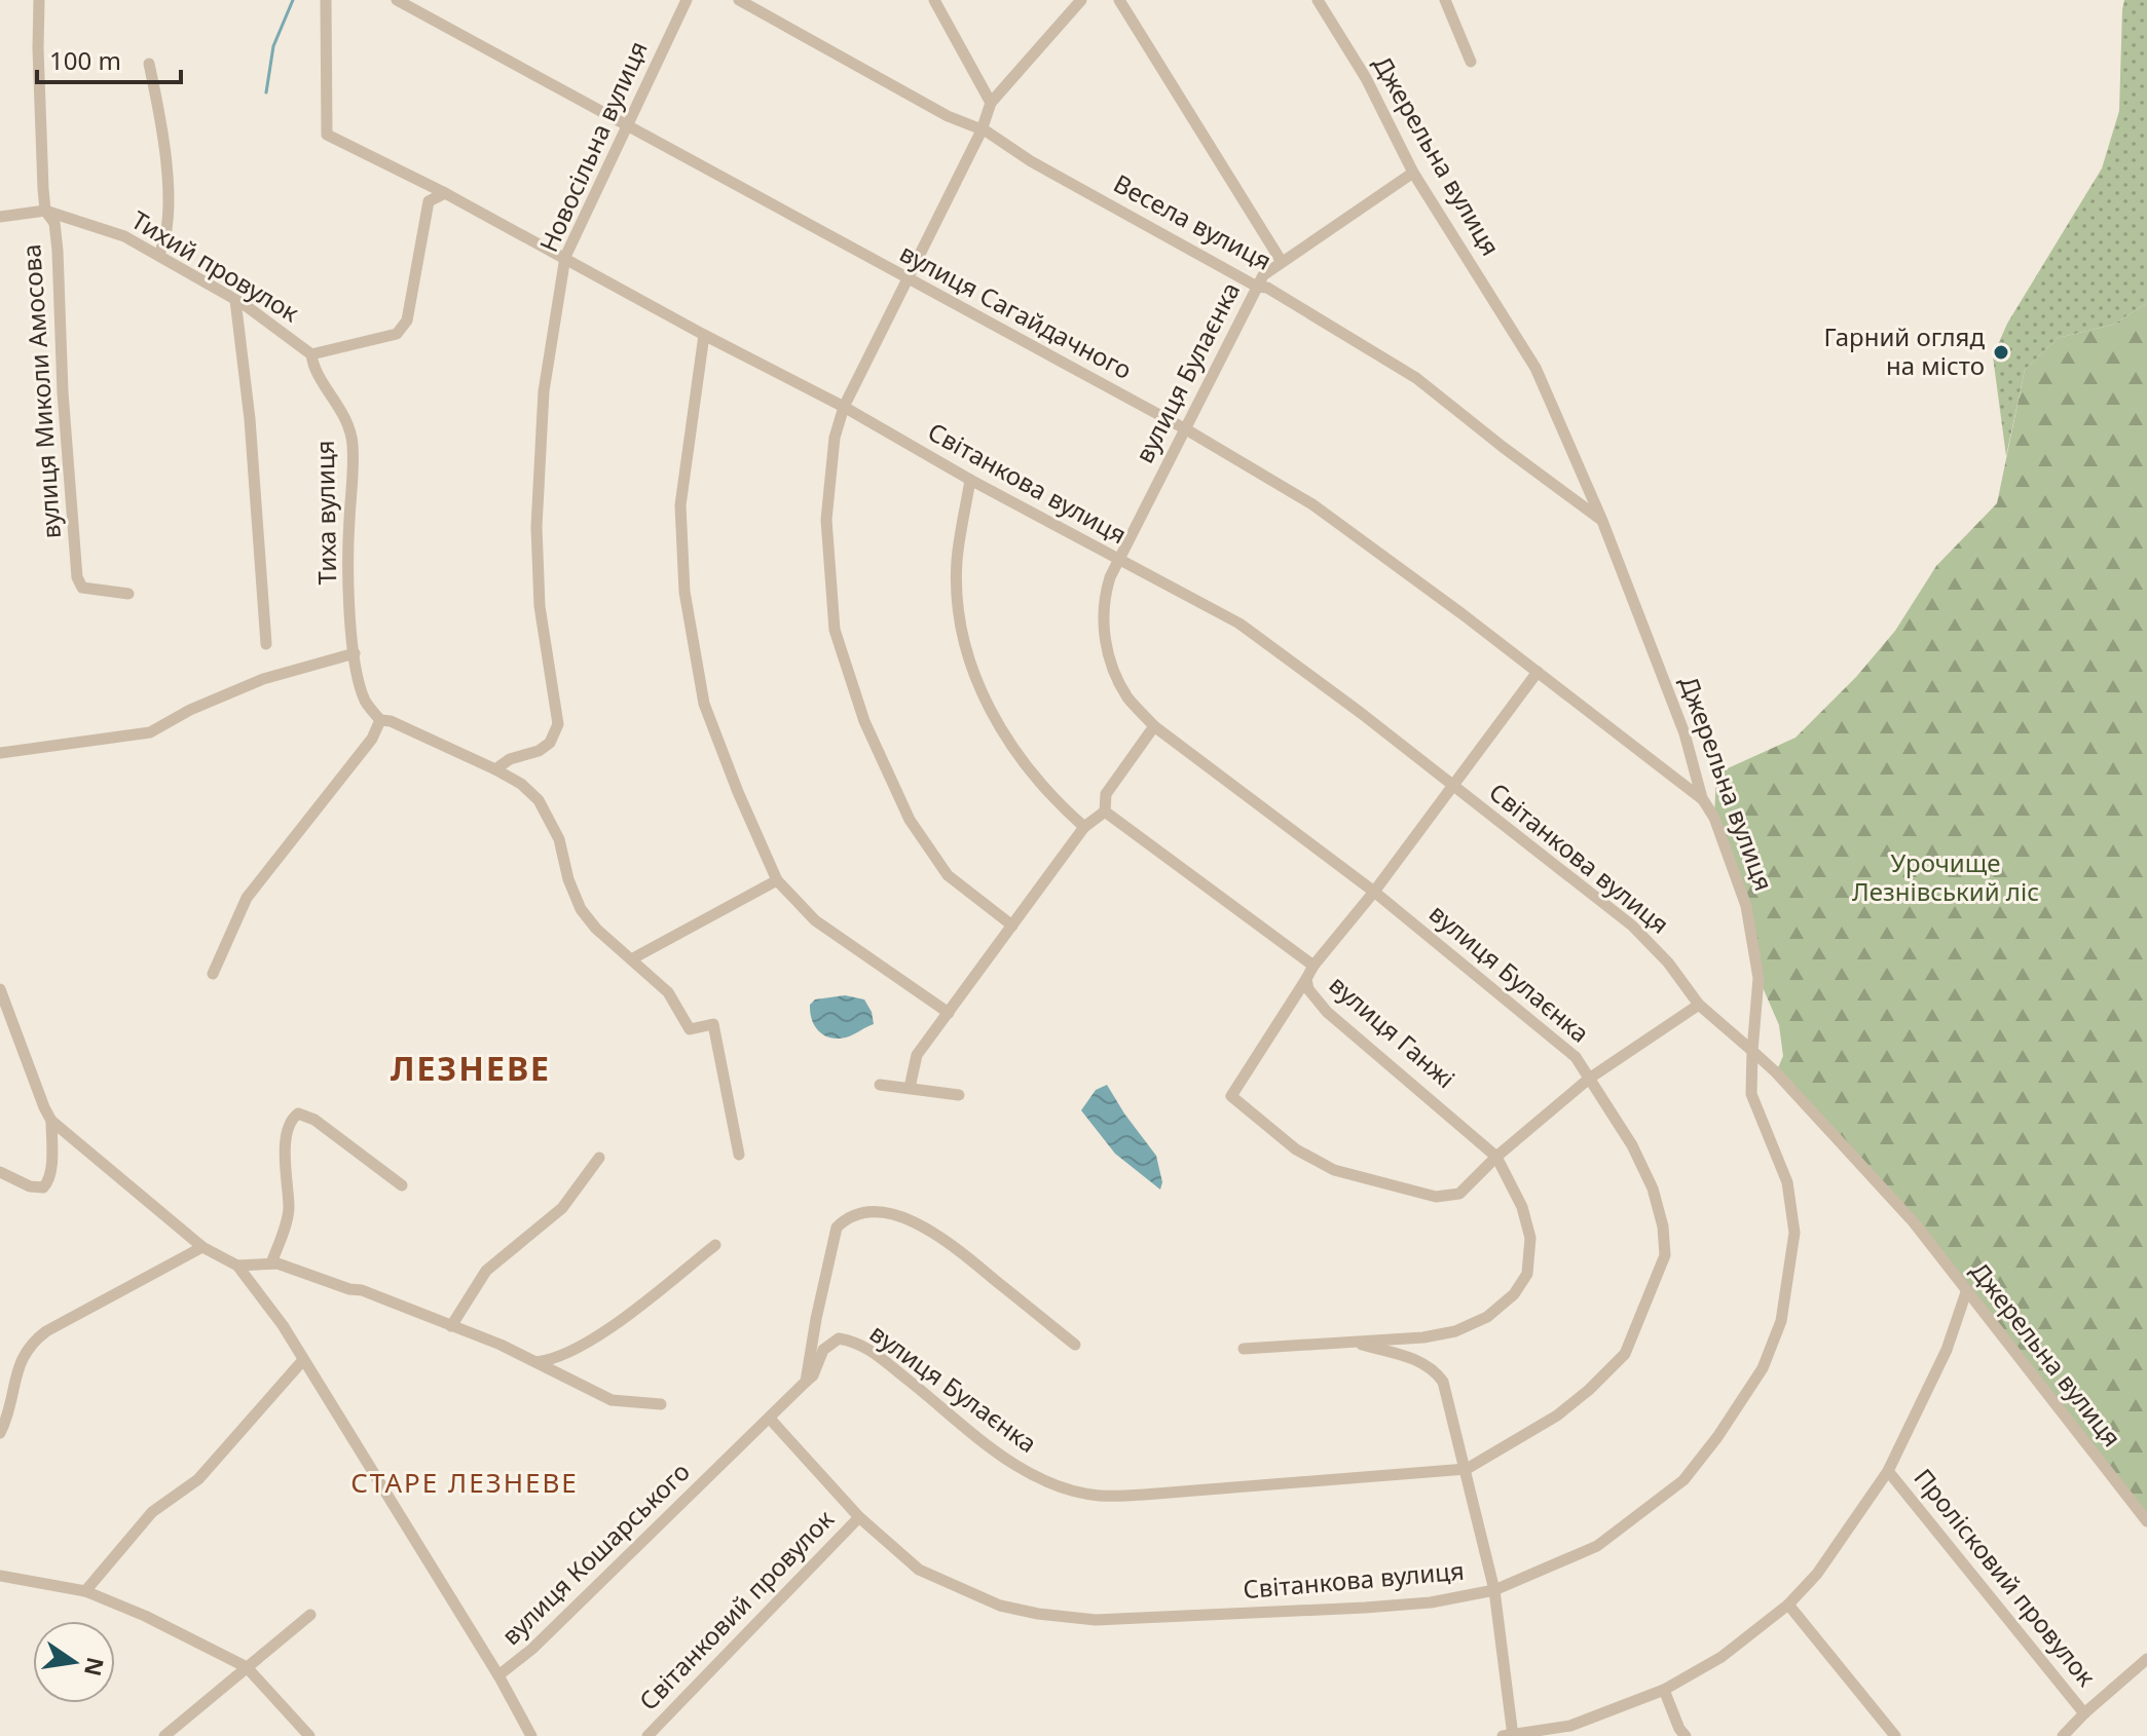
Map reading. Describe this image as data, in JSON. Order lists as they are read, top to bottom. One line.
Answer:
{"streets":{"street":["Новосільна вулиця","Джерельна вулиця","Весела вулиця","Тихий провулок","вулиця Сагайдачного","вулиця Булаєнка","вулиця Миколи Амосова","Світанкова вулиця","Тиха вулиця","вулиця Ганжі","вулиця Кошарського","Пролісковий провулок","Світанковий провулок"]},"crossings":[["Новосільна вулиця","вулиця Сагайдачного"],["Новосільна вулиця","Світанкова вулиця"],["Джерельна вулиця","Весела вулиця"],["Джерельна вулиця","вулиця Сагайдачного"],["Джерельна вулиця","вулиця Булаєнка"],["Джерельна вулиця","Світанкова вулиця"],["Весела вулиця","вулиця Булаєнка"],["Тихий провулок","вулиця Миколи Амосова"],["Тихий провулок","Тиха вулиця"],["вулиця Сагайдачного","вулиця Булаєнка"],["вулиця Булаєнка","Світанкова вулиця"],["вулиця Булаєнка","вулиця Кошарського"],["Світанкова вулиця","вулиця Кошарського"],["Світанкова вулиця","Світанковий провулок"]],"districts":["ЛЕЗНЕВЕ","СТАРЕ ЛЕЗНЕВЕ"],"parks":["Урочище Лезнівський ліс"],"places":["Гарний огляд на місто"],"scale_bar":"100 m","north":"right"}
